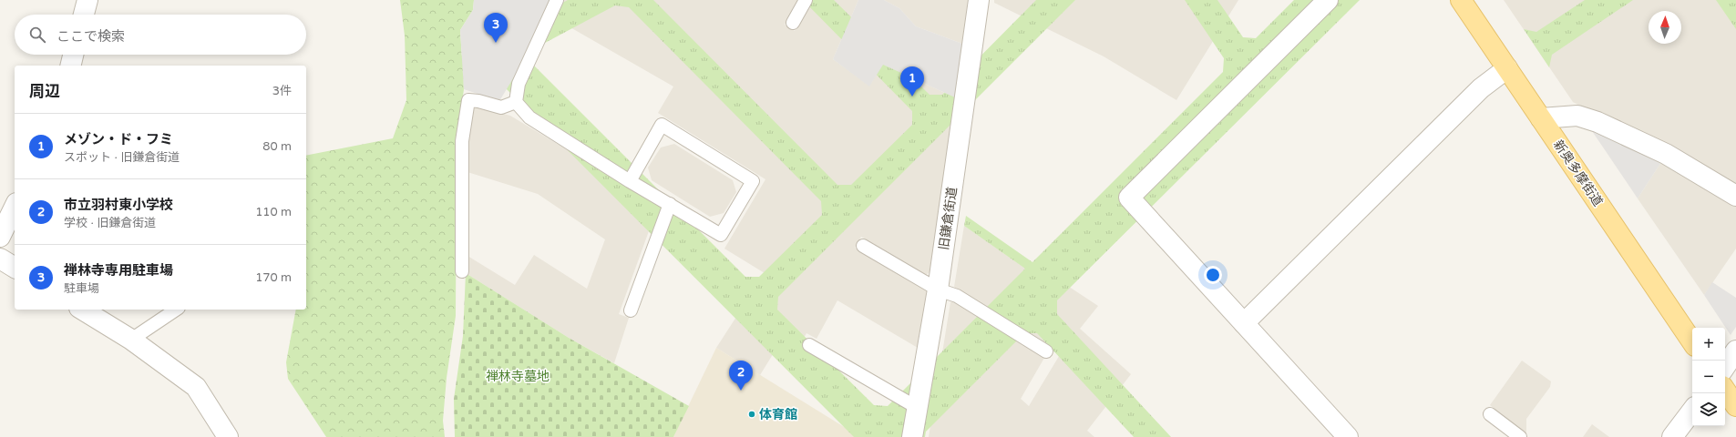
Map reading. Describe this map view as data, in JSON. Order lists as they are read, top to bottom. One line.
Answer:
{"streets":{"main road":["新奥多摩街道"],"street":["旧鎌倉街道"]},"parks":["禅林寺墓地"],"places":["体育館"],"north":"top","page":{"pins":["3","1","2"],"search":"ここで検索","heading":["周辺","3件"],"list":[{"mark":"1","name":"メゾン・ド・フミ","note":"スポット · 旧鎌倉街道","value":"80 m"},{"mark":"2","name":"市立羽村東小学校","note":"学校 · 旧鎌倉街道","value":"110 m"},{"mark":"3","name":"禅林寺専用駐車場","note":"駐車場","value":"170 m"}],"map_buttons":["+","−"]}}
